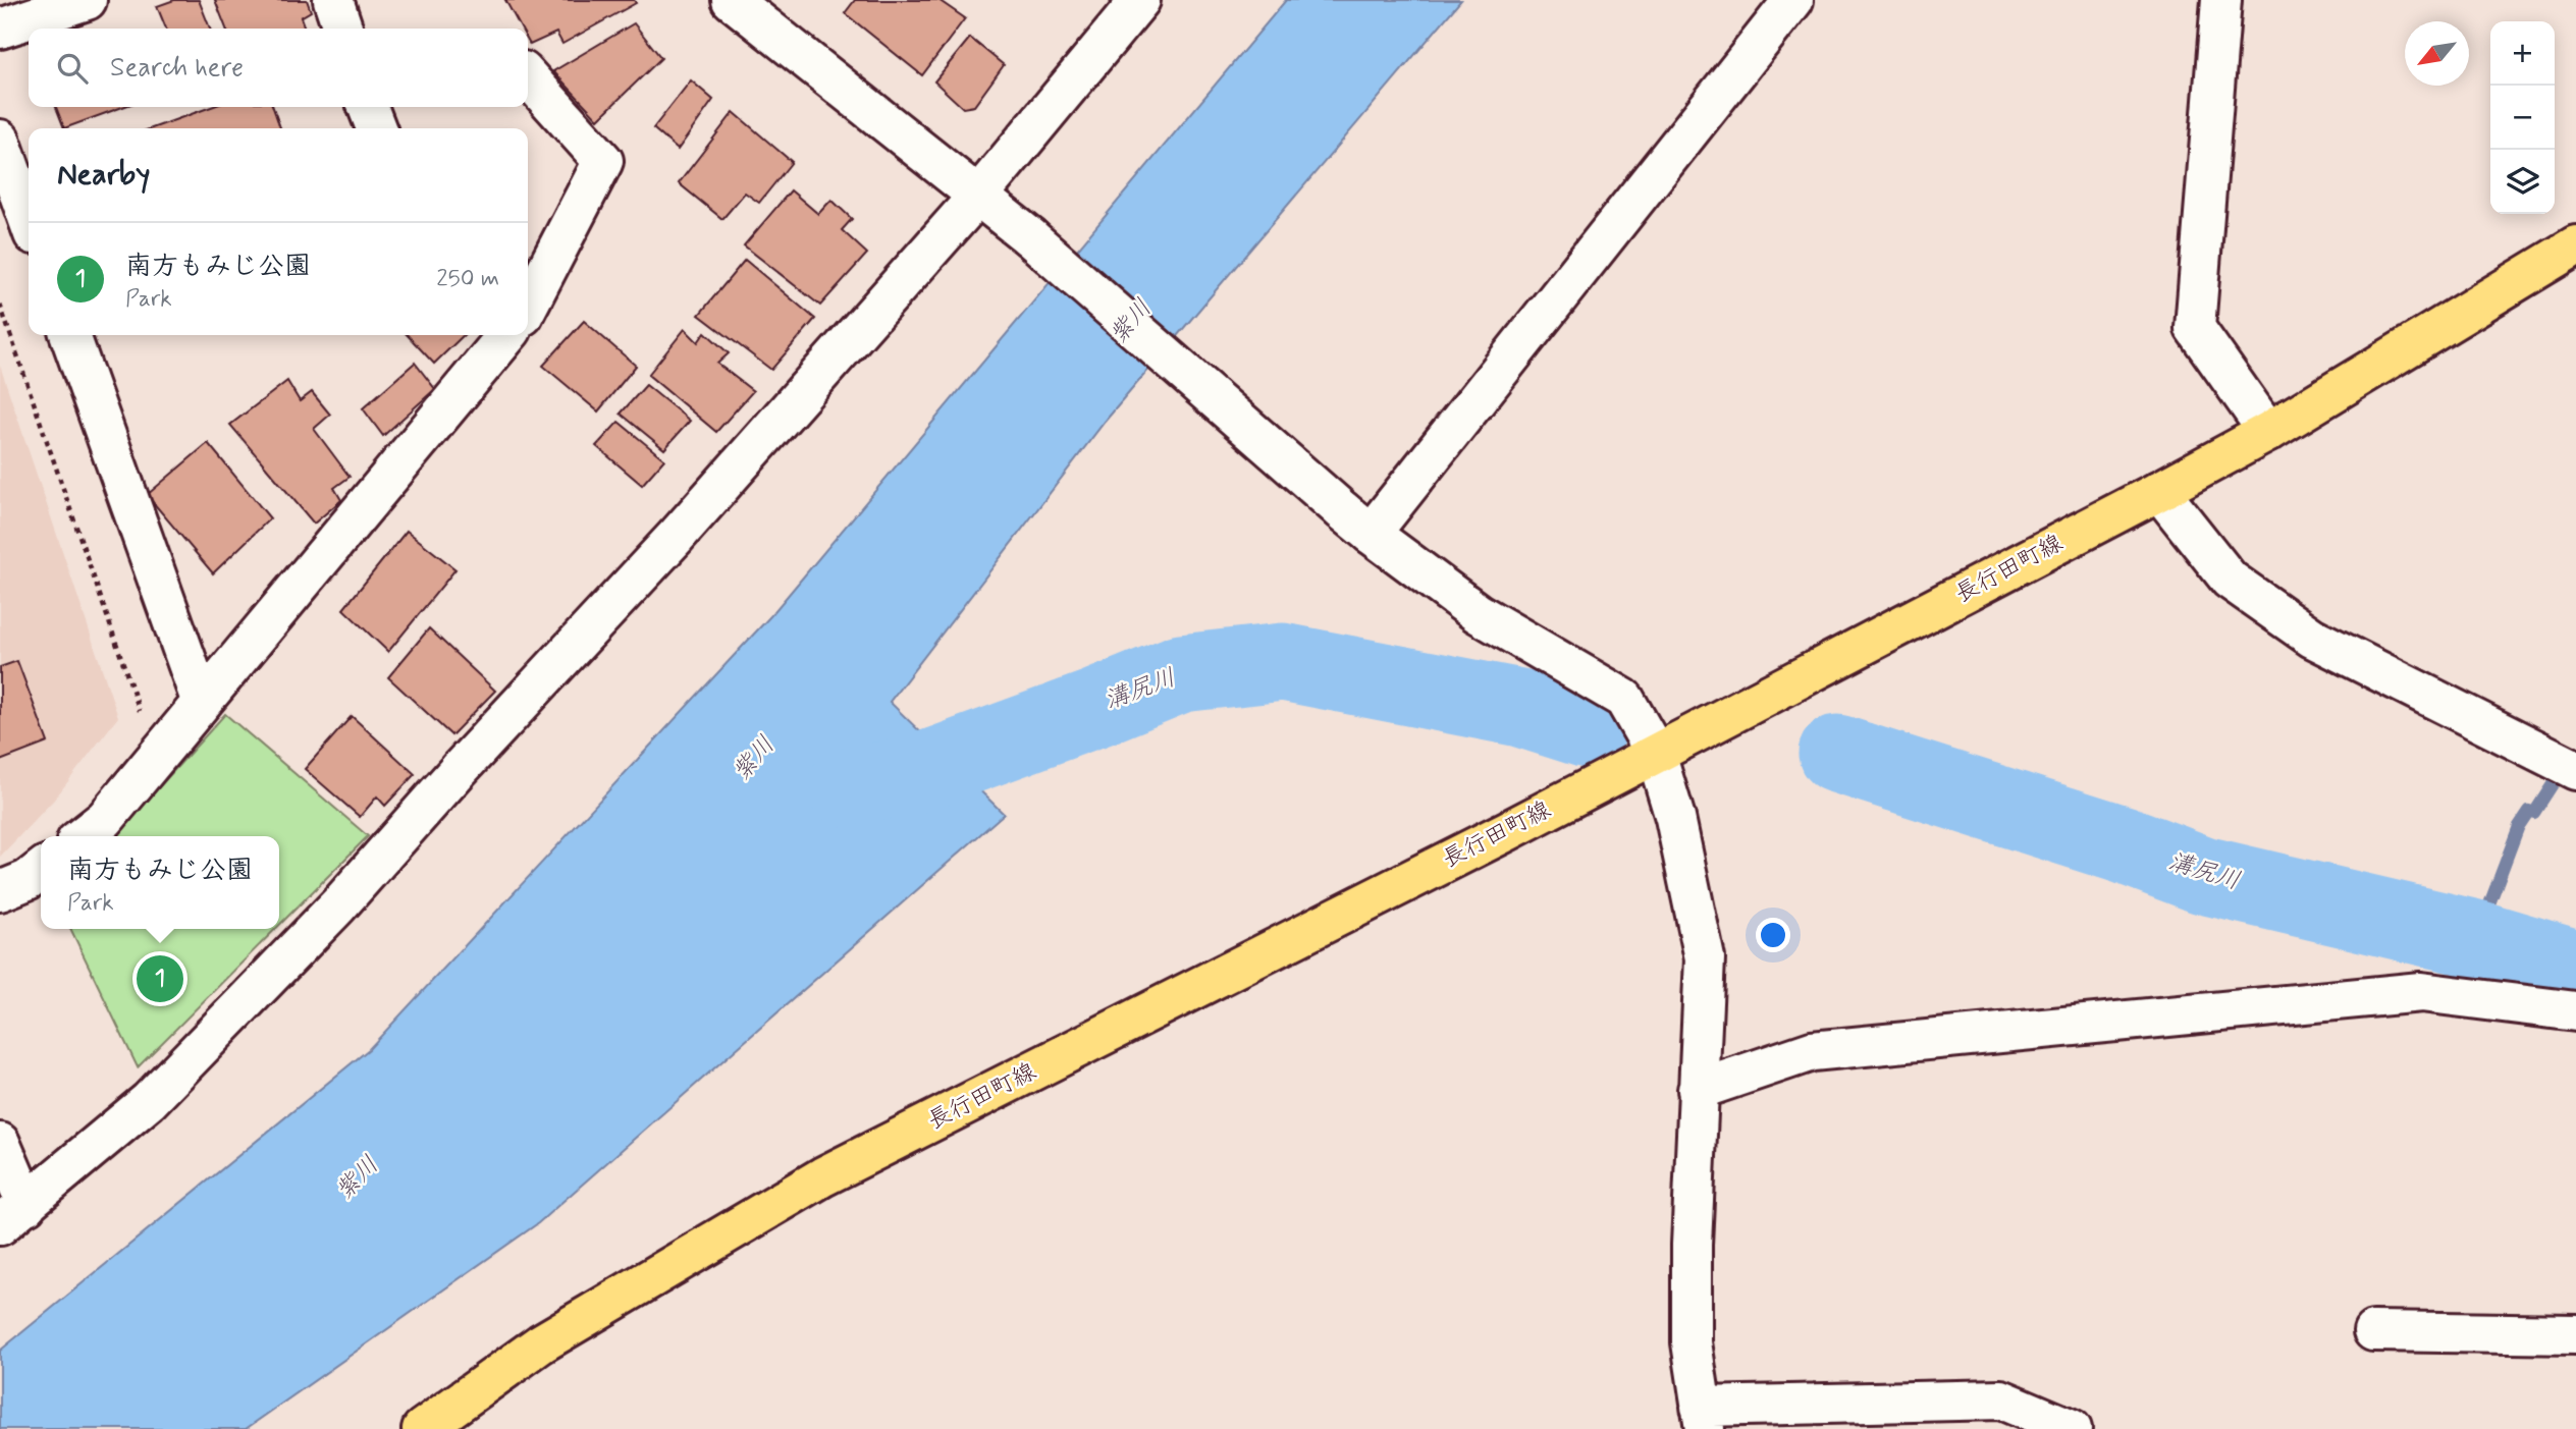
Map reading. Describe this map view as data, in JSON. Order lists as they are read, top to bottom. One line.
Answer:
{"streets":{"main road":["長行田町線"]},"water":["紫川","溝尻川"],"north":"bottom left","page":{"map_buttons":["+","−"],"search":"Search here","heading":"Nearby","list":[{"mark":"1","name":"南方もみじ公園","note":"Park","value":"250 m"}],"popup":["南方もみじ公園","Park"],"pins":"1"}}
